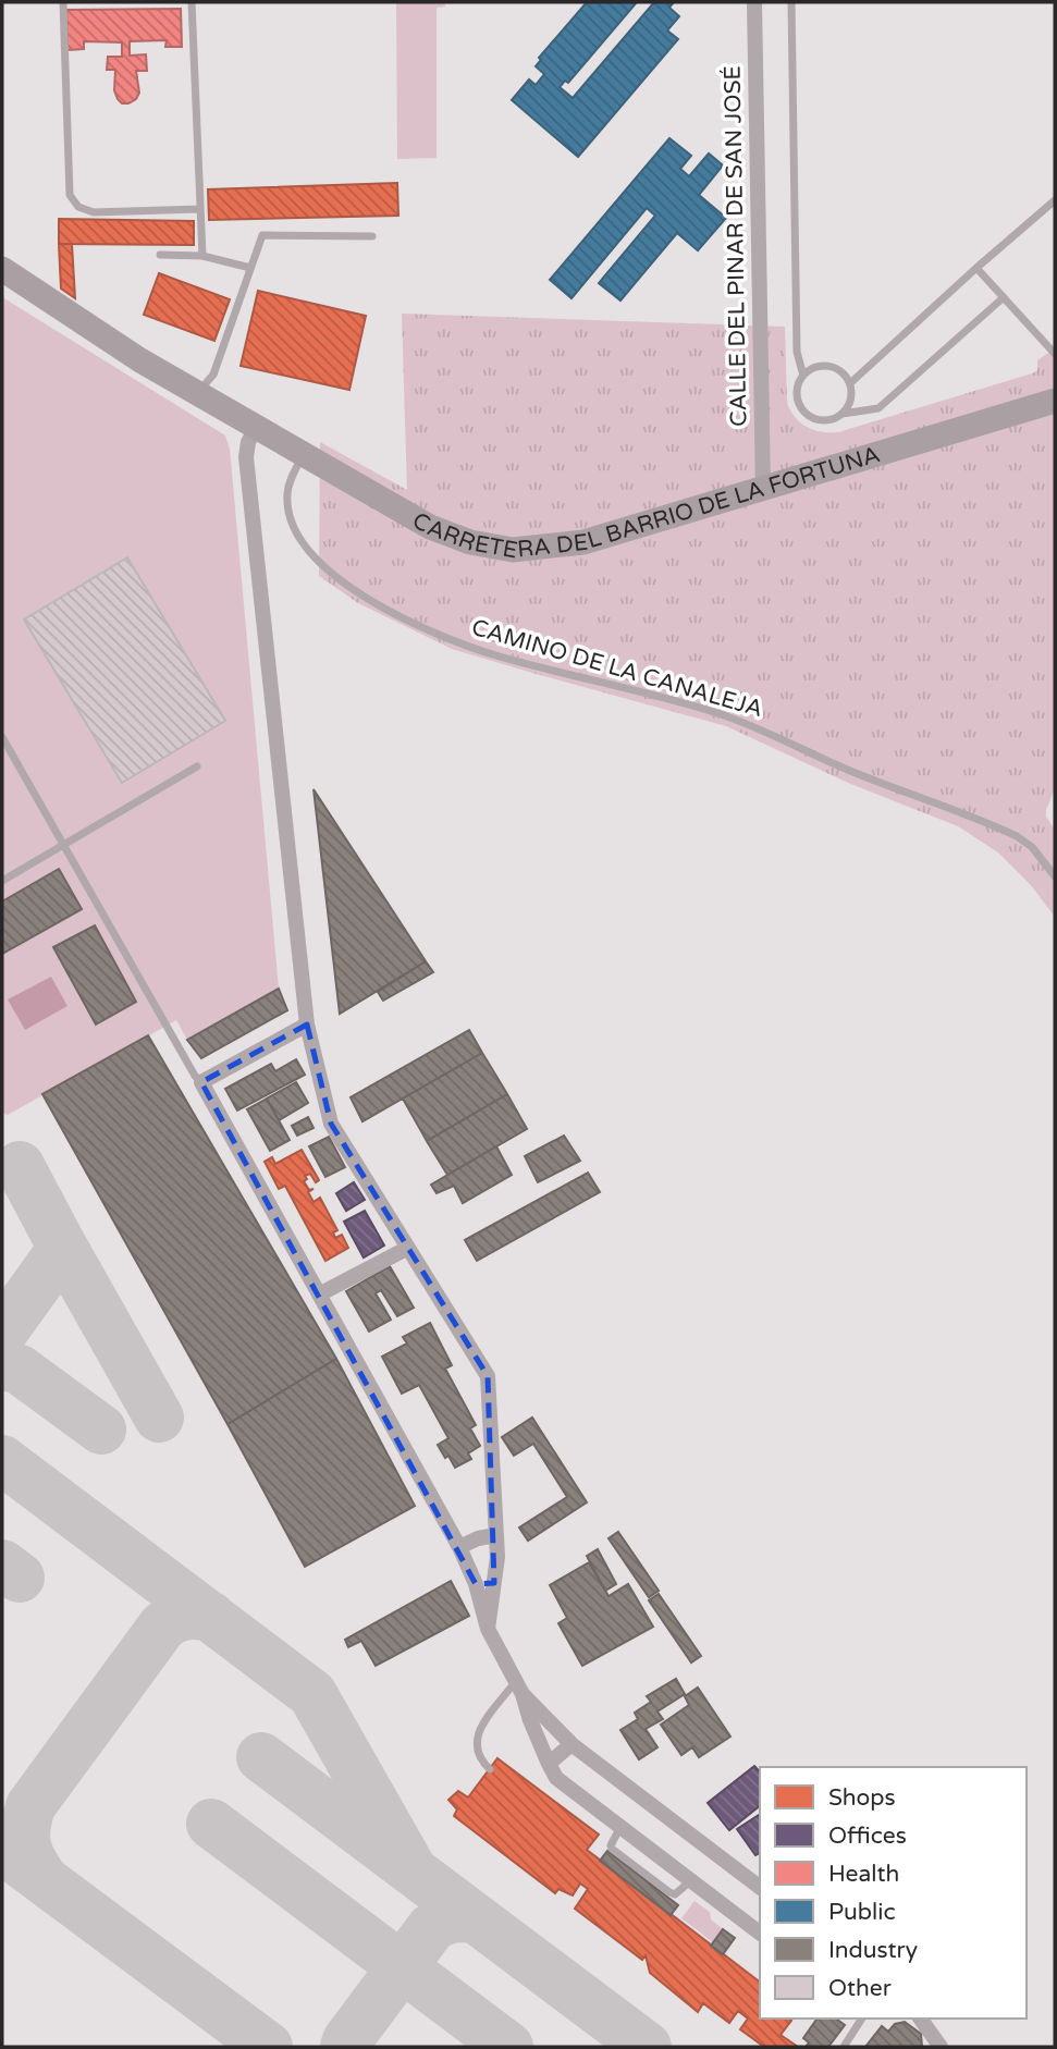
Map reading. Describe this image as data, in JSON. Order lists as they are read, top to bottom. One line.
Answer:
{"streets":{"main road":["CARRETERA DEL BARRIO DE LA FORTUNA"],"street":["CALLE DEL PINAR DE SAN JOSÉ"],"lane":["CAMINO DE LA CANALEJA"]},"crossings":[["CALLE DEL PINAR DE SAN JOSÉ","CARRETERA DEL BARRIO DE LA FORTUNA"],["CARRETERA DEL BARRIO DE LA FORTUNA","CAMINO DE LA CANALEJA"]],"legend":["Shops","Offices","Health","Public","Industry","Other"]}
